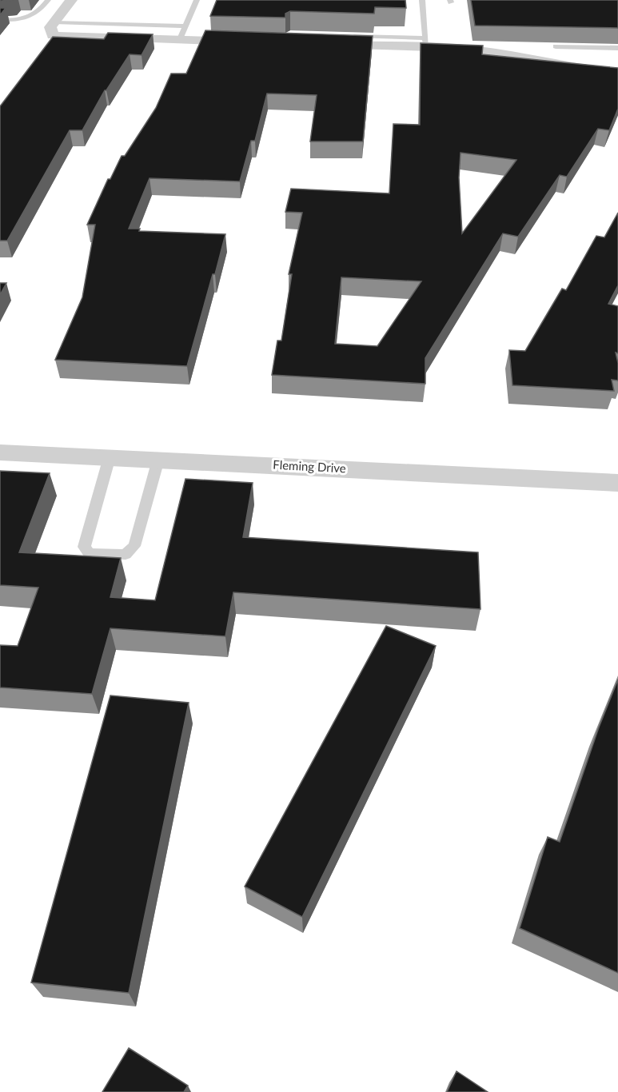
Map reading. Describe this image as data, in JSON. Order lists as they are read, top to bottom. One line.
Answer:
{"streets":{"street":["Fleming Drive"]}}
